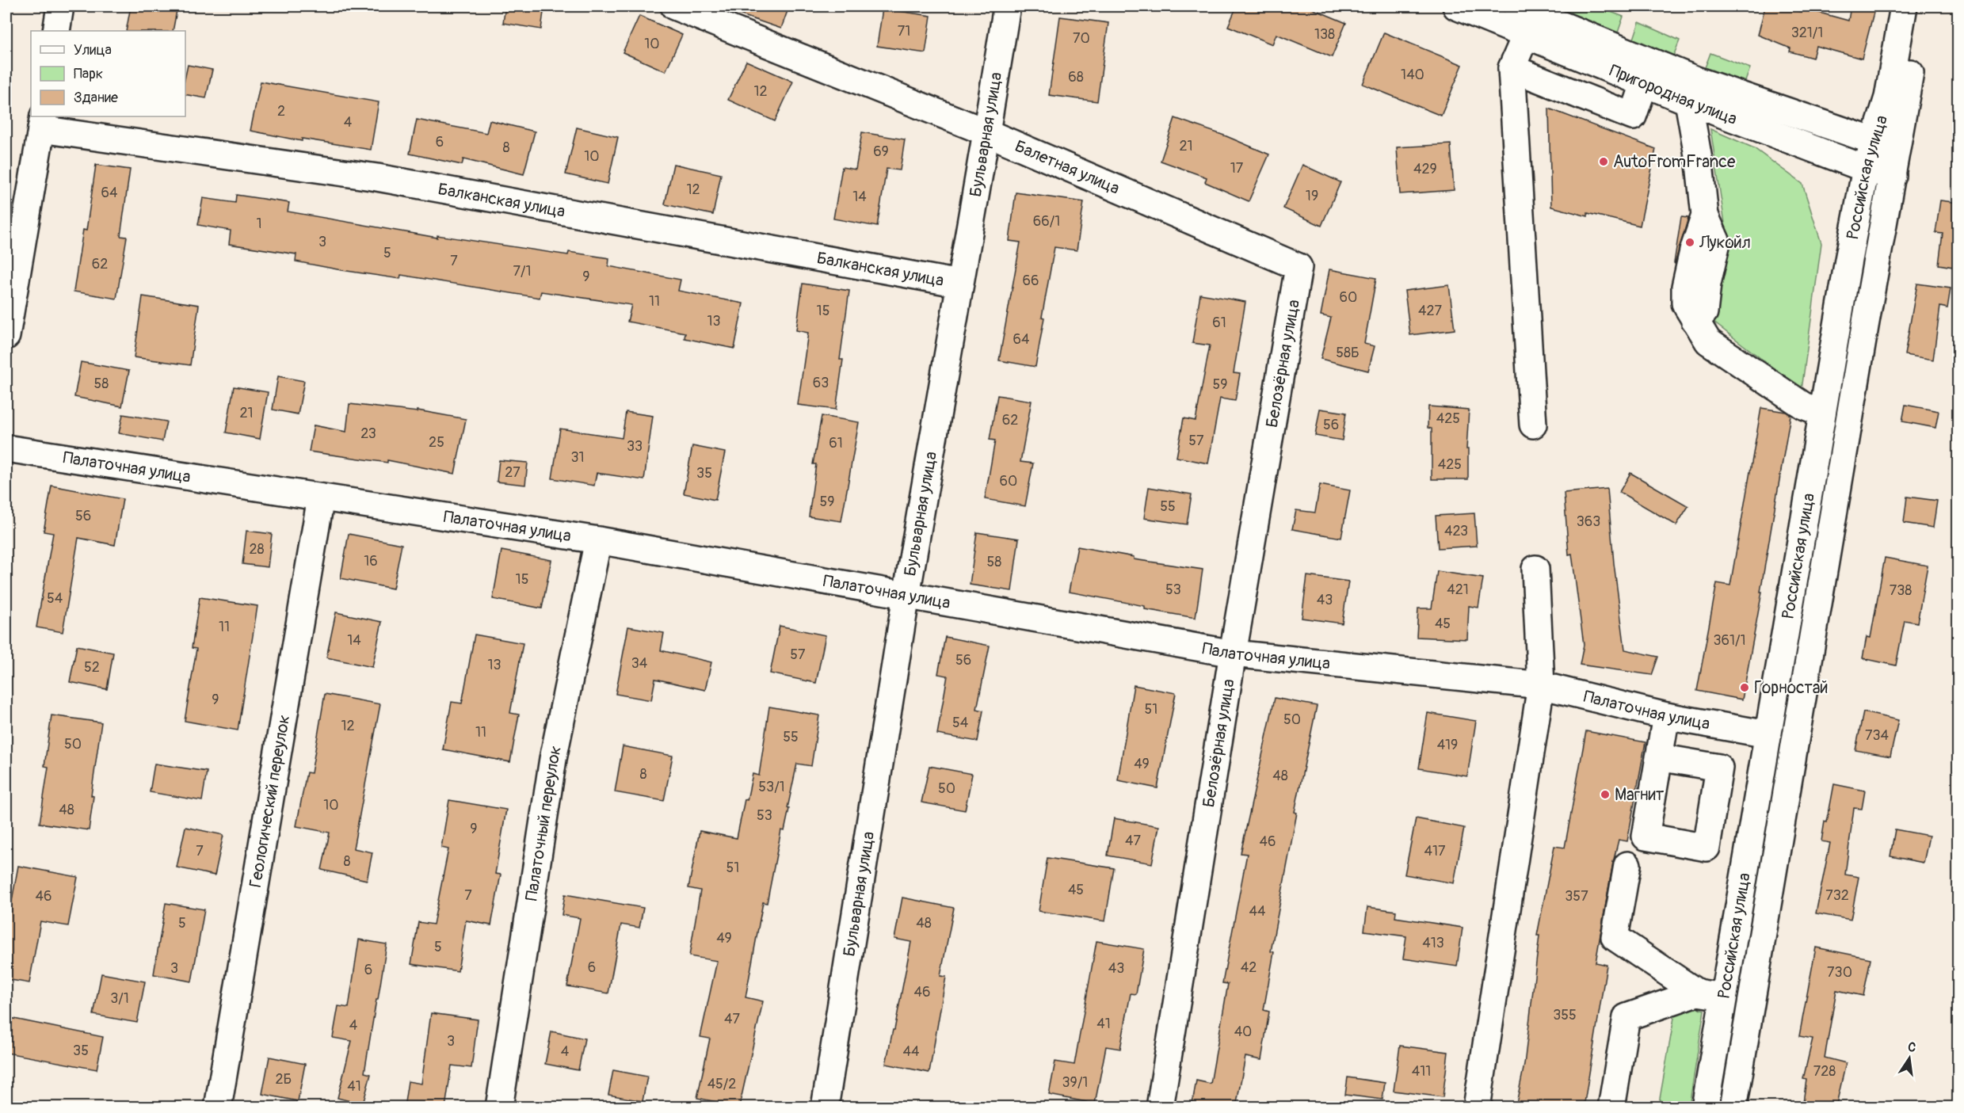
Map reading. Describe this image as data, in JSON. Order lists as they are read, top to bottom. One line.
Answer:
{"streets":{"street":["Пригородная улица","Бульварная улица","Балетная улица","Российская улица","Балканская улица","Белозёрная улица","Палаточная улица","Геологический переулок","Палаточный переулок"]},"crossings":[["Пригородная улица","Российская улица"],["Бульварная улица","Балетная улица"],["Бульварная улица","Балканская улица"],["Бульварная улица","Палаточная улица"],["Балетная улица","Белозёрная улица"],["Российская улица","Палаточная улица"],["Белозёрная улица","Палаточная улица"],["Палаточная улица","Геологический переулок"],["Палаточная улица","Палаточный переулок"]],"places":["AutoFromFrance","Лукойл","Горностай","Магнит"],"house_numbers":["71","321/1","138","70","10","140","68","12","2","4","6","21","8","69","10","17","429","12","64","19","14","66/1","1","3","5","7","62","7/1","9","66","60","11","15","427","13","61","64","58Б","63","58","59","21","425","62","56","23","57","25","61","33","31","425","27","35","60","59","55","56","363","423","28","16","58","15","53","421","738","54","43","45","11","14","361/1","57","56","34","13","52","9","51","50","54","12","11","734","55","50","419","49","8","48","53/1","50","10","48","53","9","47","46","7","417","8","51","45","7","732","46","357","44","5","48","49","413","5","6","42","3","43","6","730","46","3/1","355","47","41","4","40","3","35","4","44","411","728","2Б","39/1","45/2","41"],"legend":["Улица","Парк","Здание"],"north":"top"}
